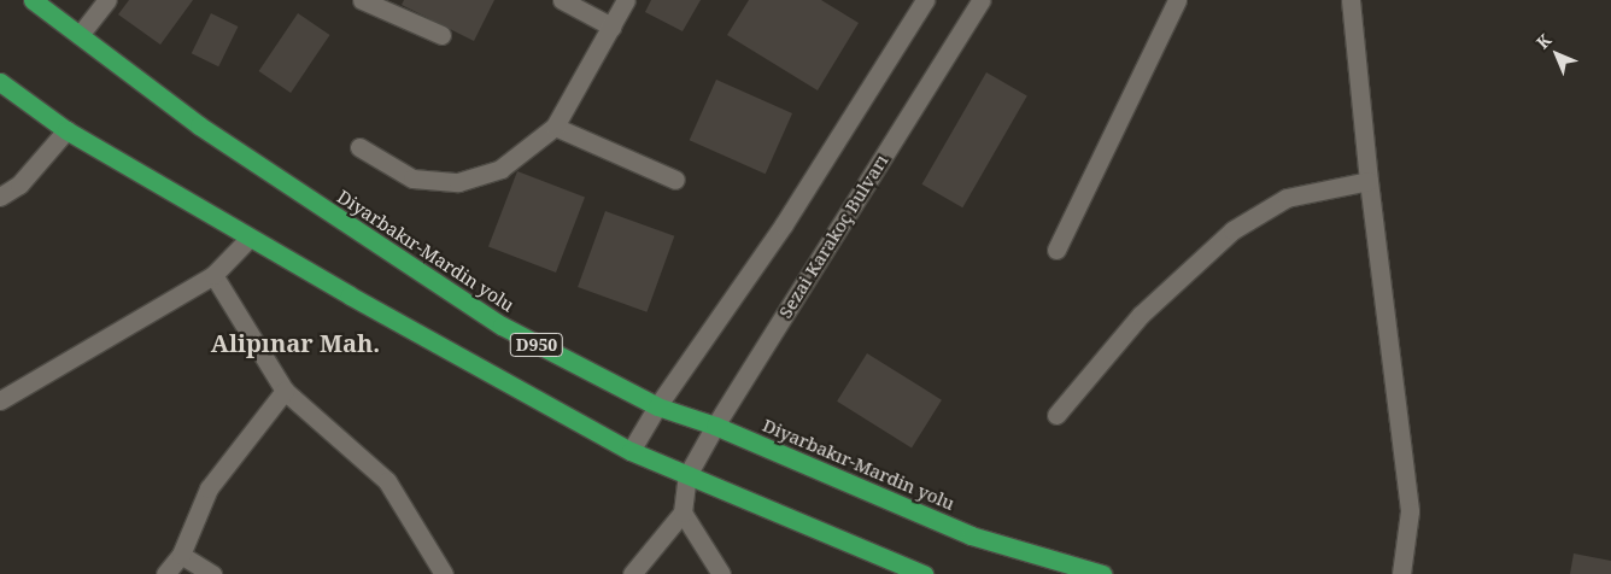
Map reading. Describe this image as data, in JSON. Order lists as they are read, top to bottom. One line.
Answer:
{"streets":{"highway":["Diyarbakır-Mardin yolu","D950"],"street":["Sezai Karakoç Bulvarı"]},"crossings":[["Sezai Karakoç Bulvarı","Diyarbakır-Mardin yolu"],["Sezai Karakoç Bulvarı","D950"]],"districts":["Alipınar Mah."],"north":"top left"}
